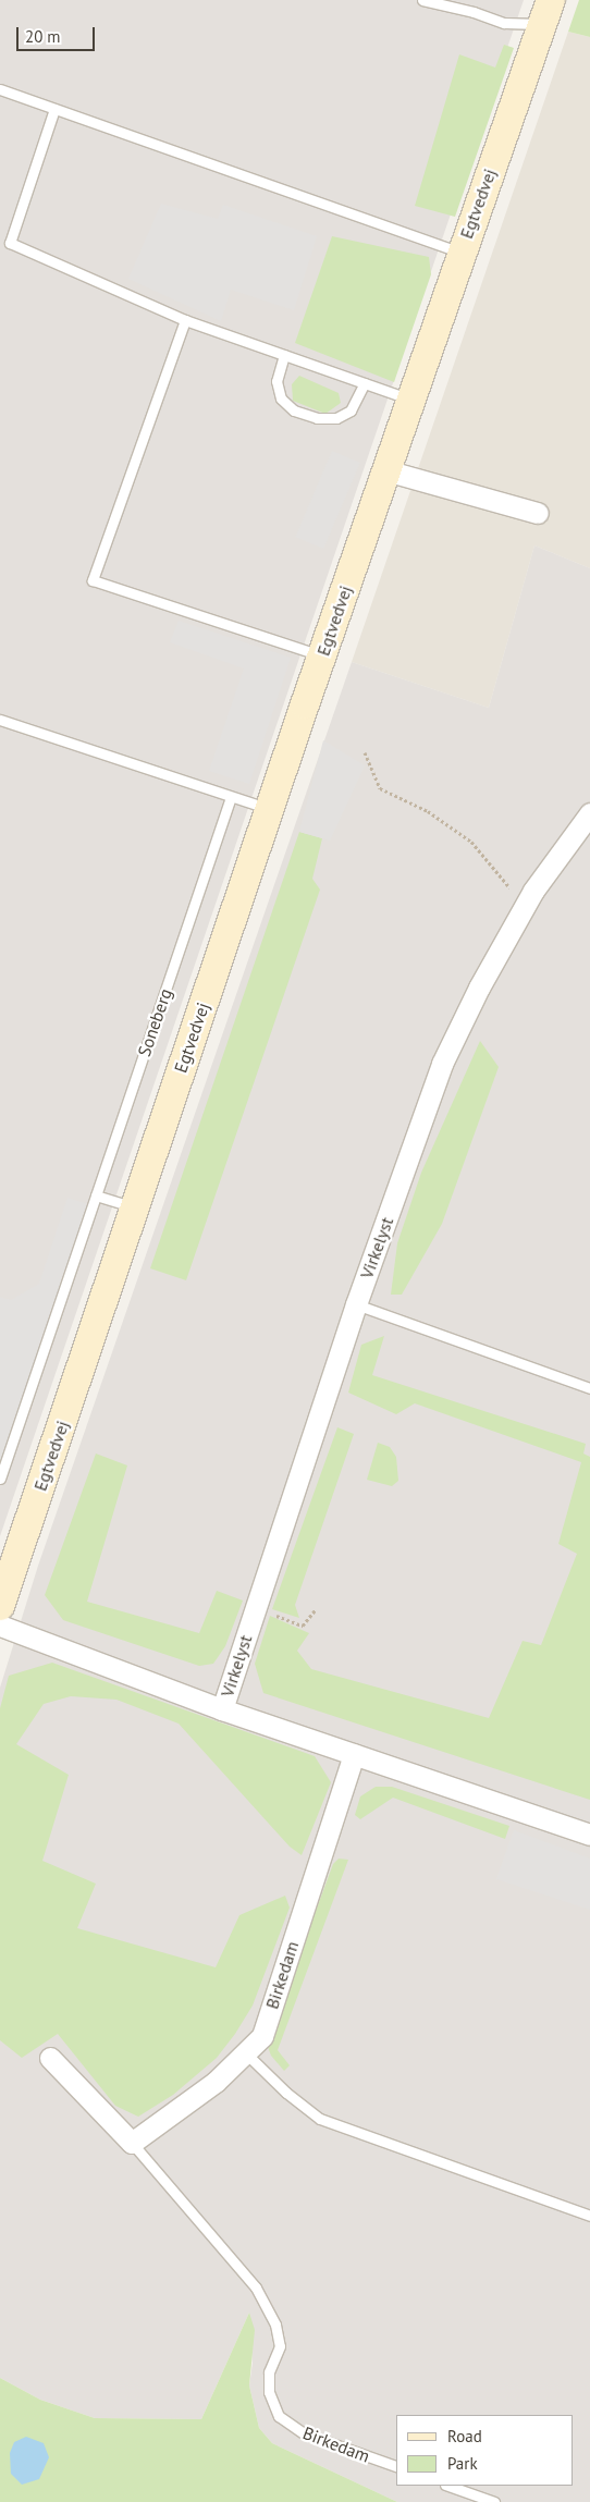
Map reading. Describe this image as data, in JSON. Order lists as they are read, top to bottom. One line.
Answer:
{"streets":{"street":["Egtvedvej","Virkelyst","Birkedam"],"lane":["Soneberg"]},"legend":["Road","Park"],"scale_bar":"20 m"}
